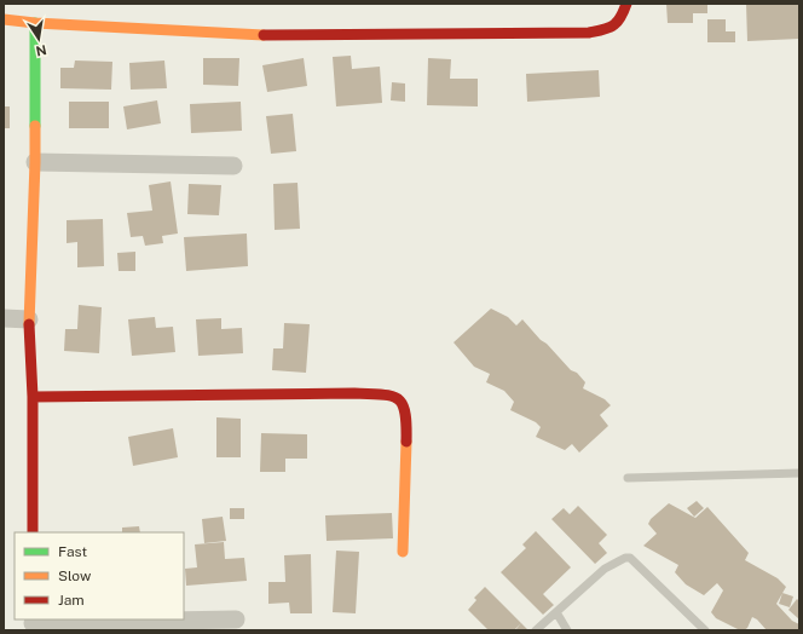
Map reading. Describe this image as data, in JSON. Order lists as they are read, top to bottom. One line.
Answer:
{"legend":["Fast","Slow","Jam"],"north":"bottom"}
